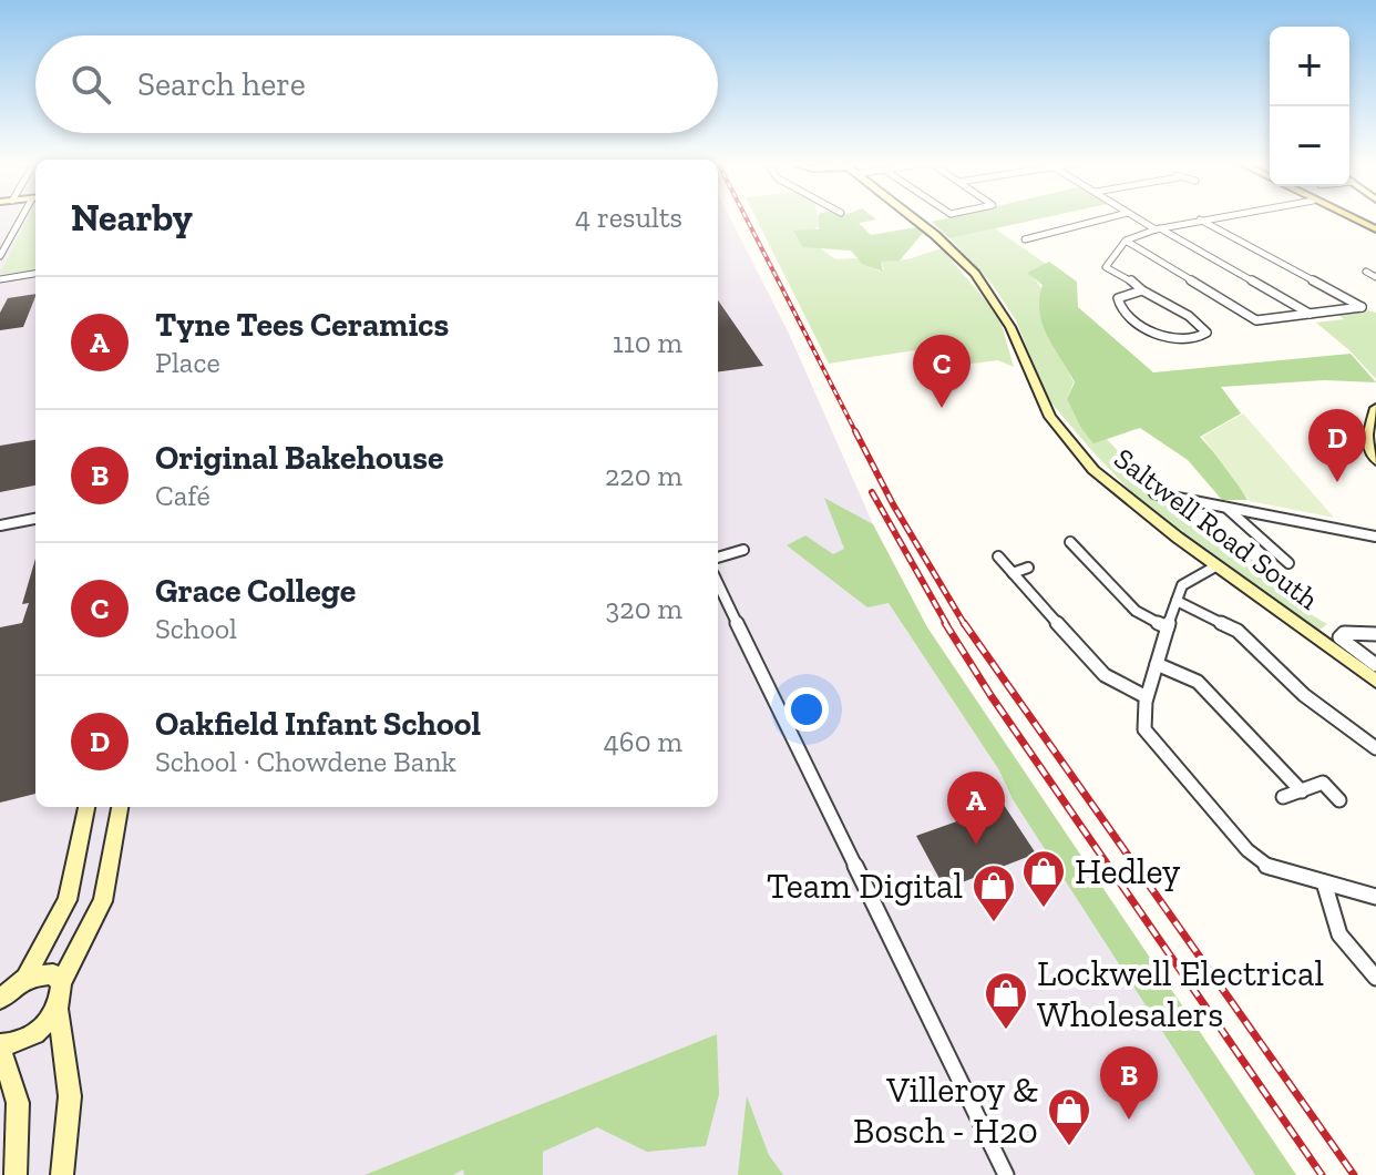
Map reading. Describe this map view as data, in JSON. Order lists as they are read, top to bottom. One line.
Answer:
{"streets":{"street":["Saltwell Road South"]},"places":{"shop":["Hedley","Team Digital","Lockwell Electrical Wholesalers","Villeroy & Bosch - H20"]},"page":{"map_buttons":["+","−"],"search":"Search here","heading":["Nearby","4 results"],"list":[{"mark":"A","name":"Tyne Tees Ceramics","note":"Place","value":"110 m"},{"mark":"B","name":"Original Bakehouse","note":"Café","value":"220 m"},{"mark":"C","name":"Grace College","note":"School","value":"320 m"},{"mark":"D","name":"Oakfield Infant School","note":"School · Chowdene Bank","value":"460 m"}],"pins":["C","D","A","B"]}}
